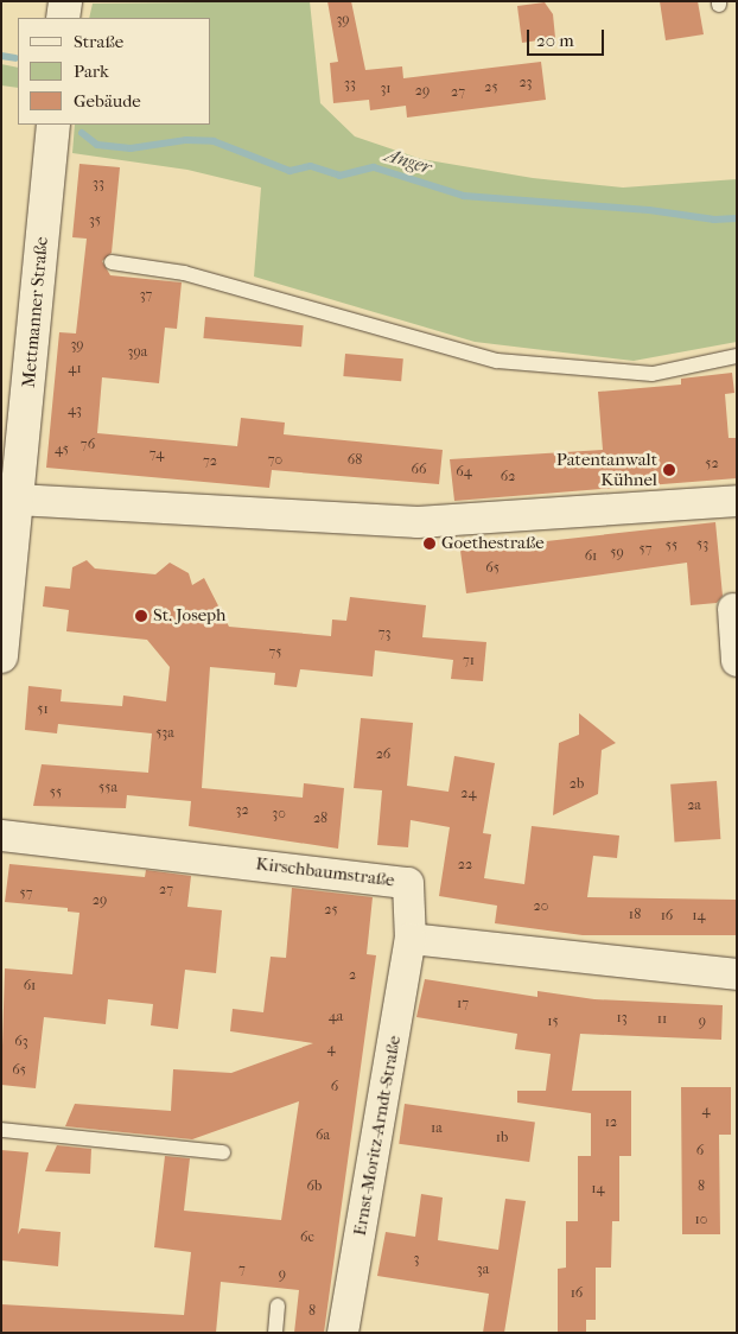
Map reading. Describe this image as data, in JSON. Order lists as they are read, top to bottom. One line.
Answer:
{"streets":{"main road":["Mettmanner Straße"],"street":["Kirschbaumstraße","Ernst-Moritz-Arndt-Straße"]},"crossings":[["Kirschbaumstraße","Ernst-Moritz-Arndt-Straße"]],"water":["Anger"],"places":["Patentanwalt Kühnel","Goethestraße","St. Joseph"],"house_numbers":["39","23","33","25","31","29","27","33","35","37","39","39a","41","43","76","45","74","70","68","72","52","66","64","62","53","55","57","59","61","65","73","75","71","51","53a","26","2b","55a","55","24","2a","32","30","28","22","27","57","29","20","25","18","16","14","2","61","17","4a","13","11","15","9","63","4","65","6","4","12","1a","6a","1b","6","6b","8","14","10","6c","3","7","3a","9","16","8"],"legend":["Straße","Park","Gebäude"],"scale_bar":"20 m"}
